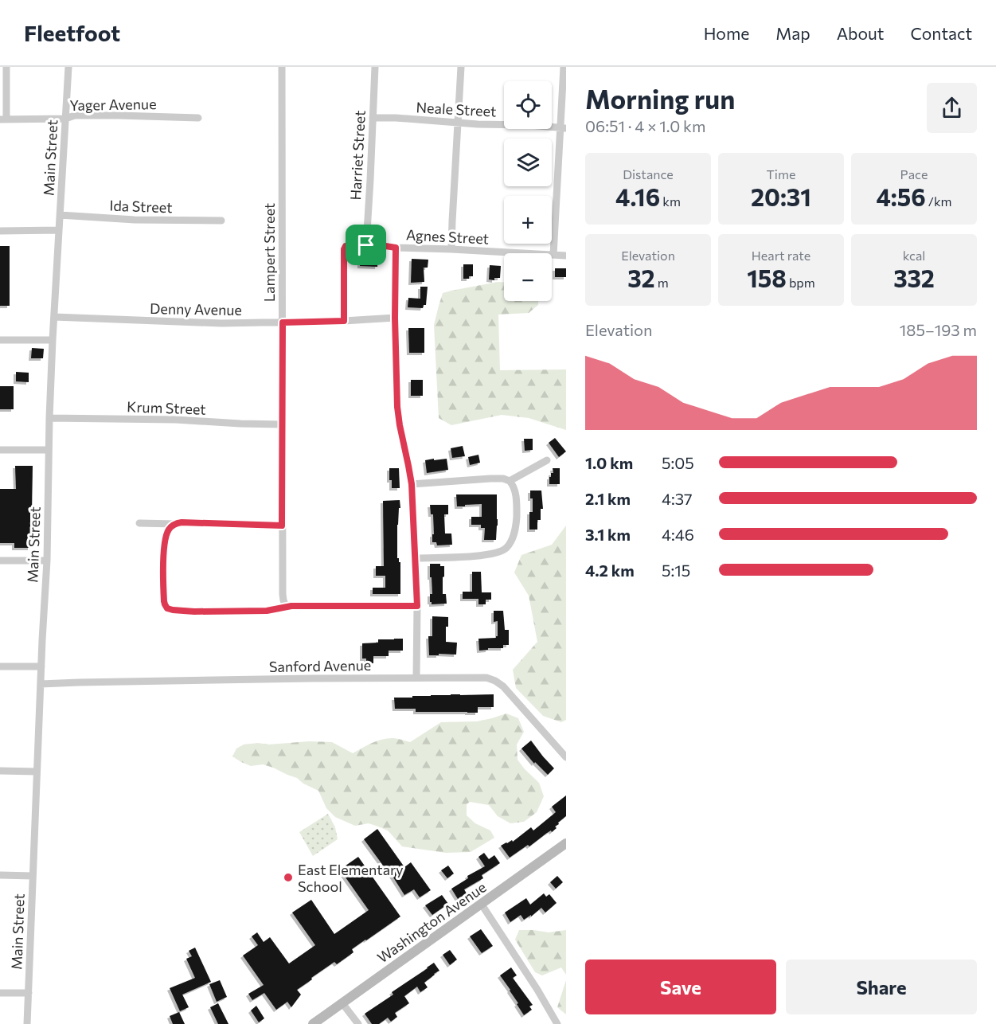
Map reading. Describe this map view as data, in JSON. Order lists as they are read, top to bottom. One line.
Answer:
{"streets":{"main road":["Washington Avenue"],"street":["Yager Avenue","Neale Street","Harriet Street","Main Street","Ida Street","Agnes Street","Lampert Street","Denny Avenue","Krum Street","Sanford Avenue"]},"crossings":[["Yager Avenue","Main Street"],["Neale Street","Harriet Street"],["Harriet Street","Agnes Street"],["Main Street","Ida Street"],["Main Street","Denny Avenue"],["Main Street","Krum Street"],["Main Street","Sanford Avenue"],["Agnes Street","Denny Avenue"],["Lampert Street","Denny Avenue"],["Lampert Street","Krum Street"]],"places":["East Elementary School"],"page":{"header":"Fleetfoot","nav":["Home","Map","About","Contact"],"heading":["Morning run","06:51 · 4 × 1.0 km"],"map_buttons":["+","−"],"stats":[["Distance","4.16 km"],["Time","20:31"],["Pace","4:56 /km"],["Elevation","32 m"],["Heart rate","158 bpm"],["kcal","332"]],"chart":["Elevation","185–193 m"],"list":[{"name":"1.0 km","note":"5:05"},{"name":"2.1 km","note":"4:37"},{"name":"3.1 km","note":"4:46"},{"name":"4.2 km","note":"5:15"}],"buttons":["Save","Share"]}}
